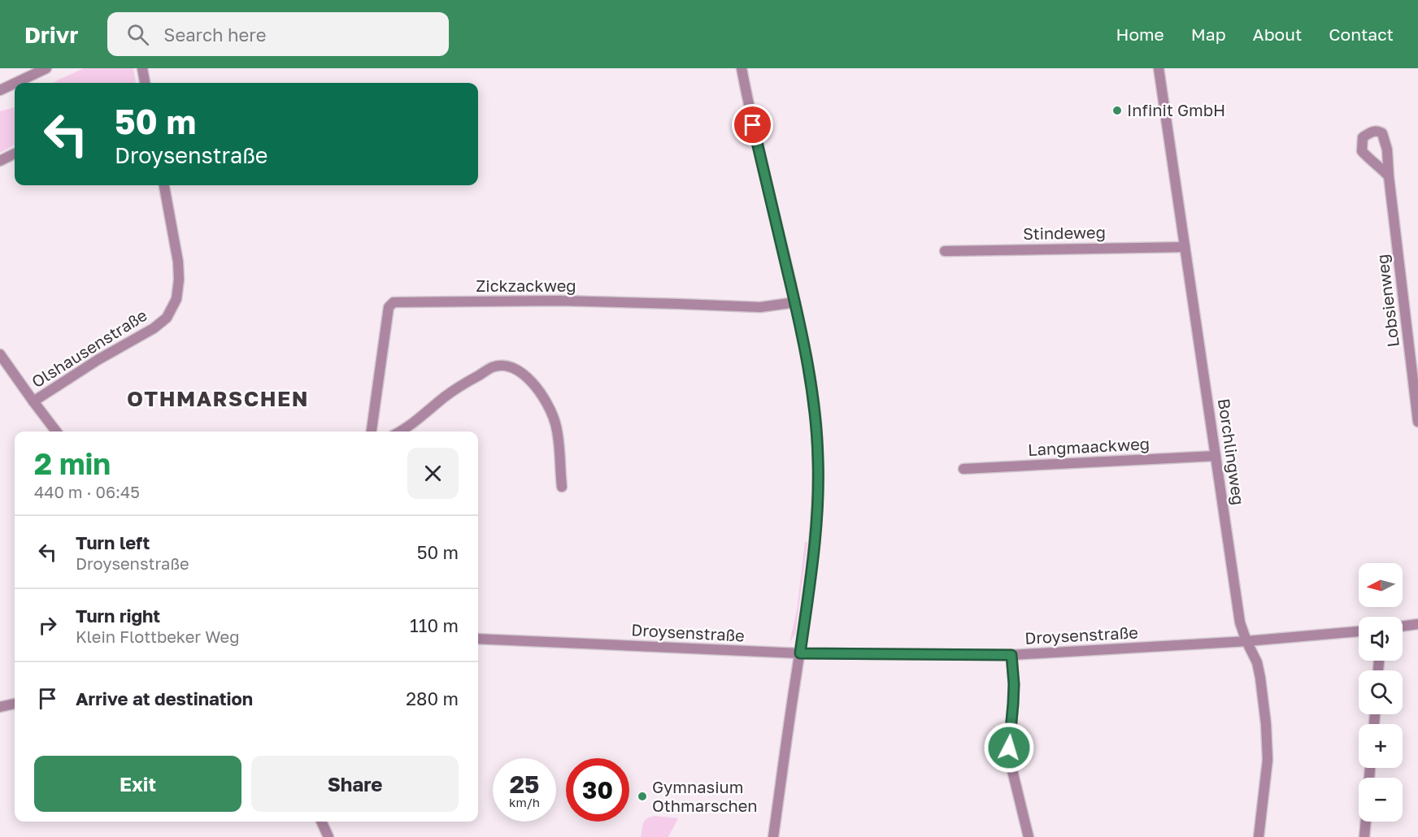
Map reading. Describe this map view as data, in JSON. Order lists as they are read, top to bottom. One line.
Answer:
{"streets":{"street":["Stindeweg","Zickzackweg","Lobsienweg","Olshausenstraße","Langmaackweg","Borchlingweg","Droysenstraße"]},"crossings":[["Stindeweg","Borchlingweg"],["Langmaackweg","Borchlingweg"],["Borchlingweg","Droysenstraße"]],"districts":["OTHMARSCHEN"],"places":["Infinit GmbH","Gymnasium Othmarschen"],"north":"left","page":{"header":"Drivr","search":"Search here","nav":["Home","Map","About","Contact"],"turn":["50 m","Droysenstraße"],"heading":["2 min","440 m · 06:45"],"list":[{"name":"Turn left","note":"Droysenstraße","value":"50 m"},{"name":"Turn right","note":"Klein Flottbeker Weg","value":"110 m"},{"name":"Arrive at destination","value":"280 m"}],"map_buttons":["+","−"],"buttons":["Exit","Share"],"speed":"25 km/h","limit":"30"}}
